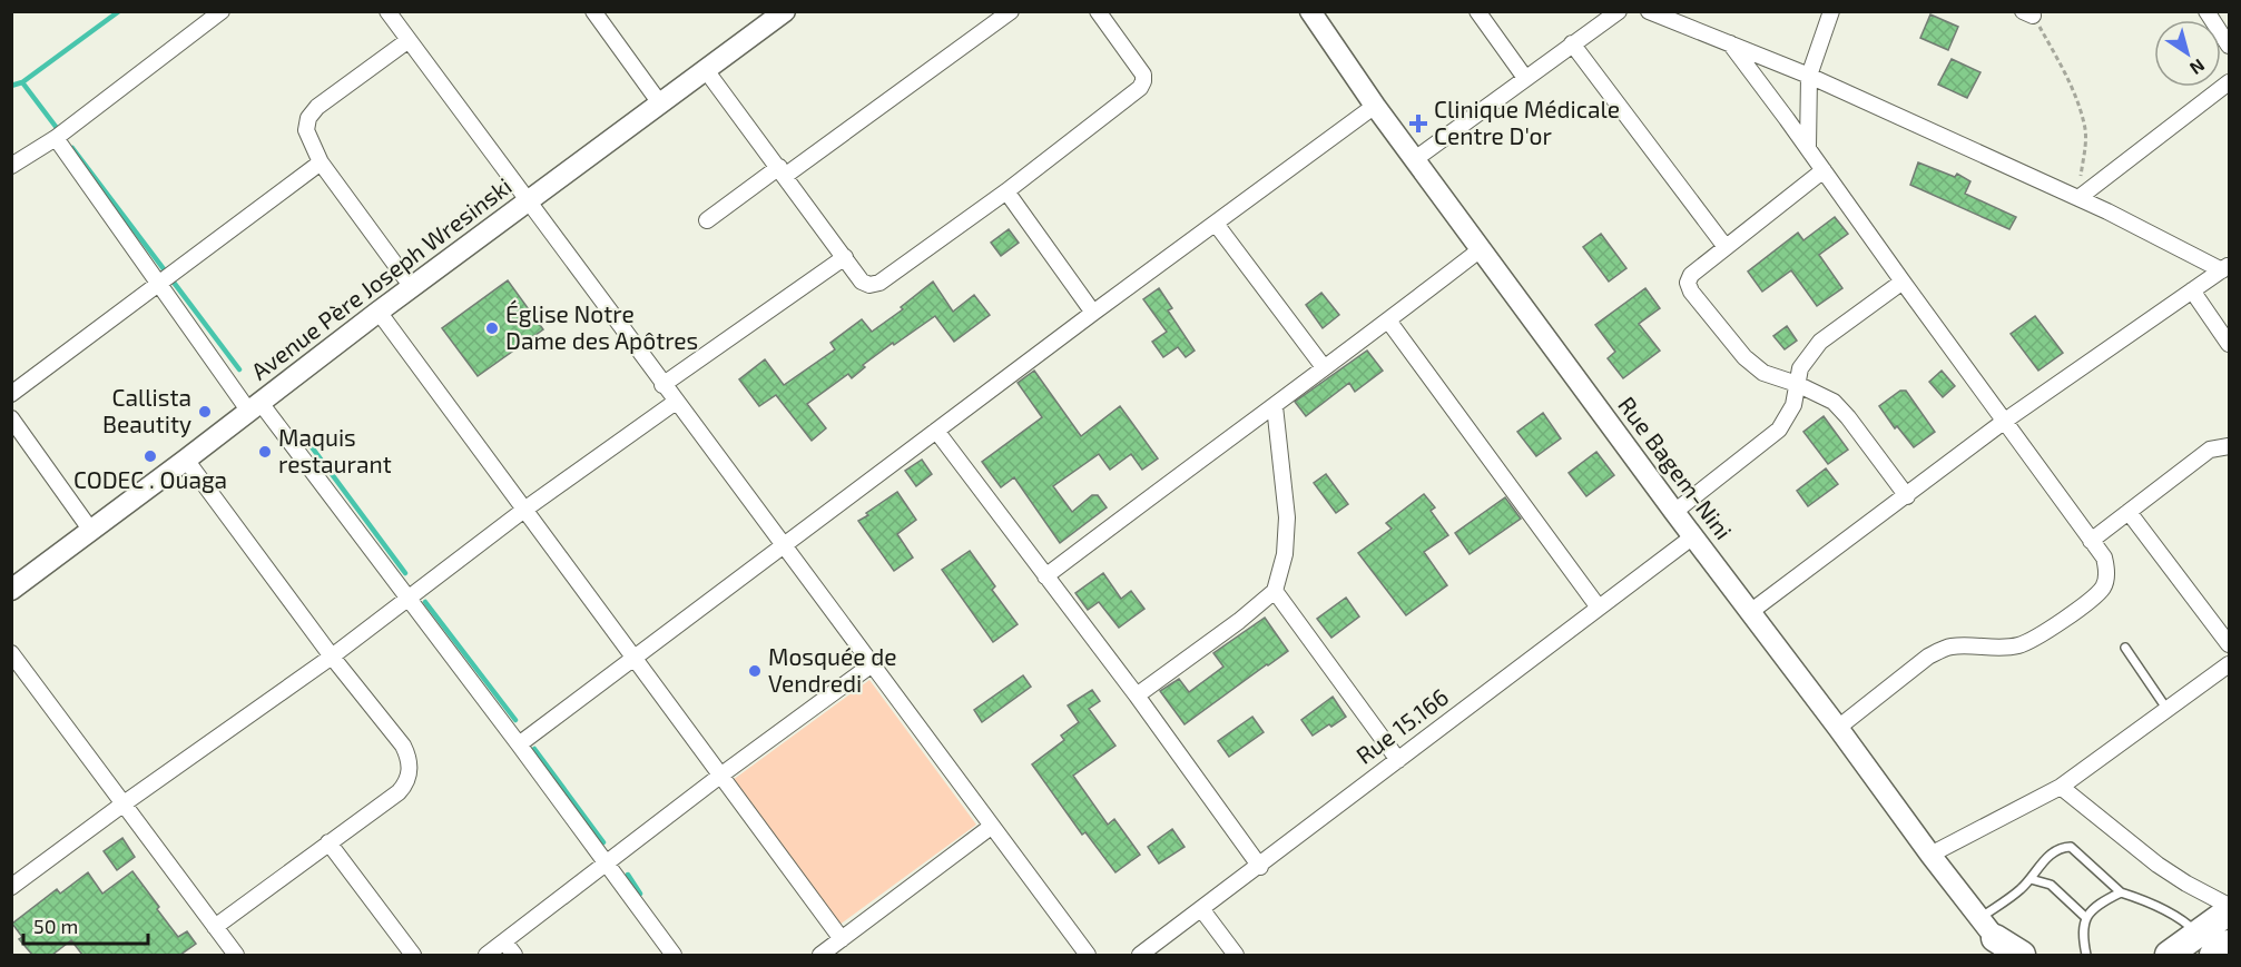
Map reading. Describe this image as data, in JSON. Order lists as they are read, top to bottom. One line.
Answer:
{"streets":{"street":["Avenue Père Joseph Wresinski","Rue Bagem-Nini","Rue 15.166"]},"crossings":[["Rue Bagem-Nini","Rue 15.166"]],"places":{"health":["Clinique Médicale Centre D'or"],"other":["Église Notre Dame des Apôtres","Callista Beautity","Maquis restaurant","CODEC . Ouaga","Mosquée de Vendredi"]},"scale_bar":"50 m","north":"bottom right"}
